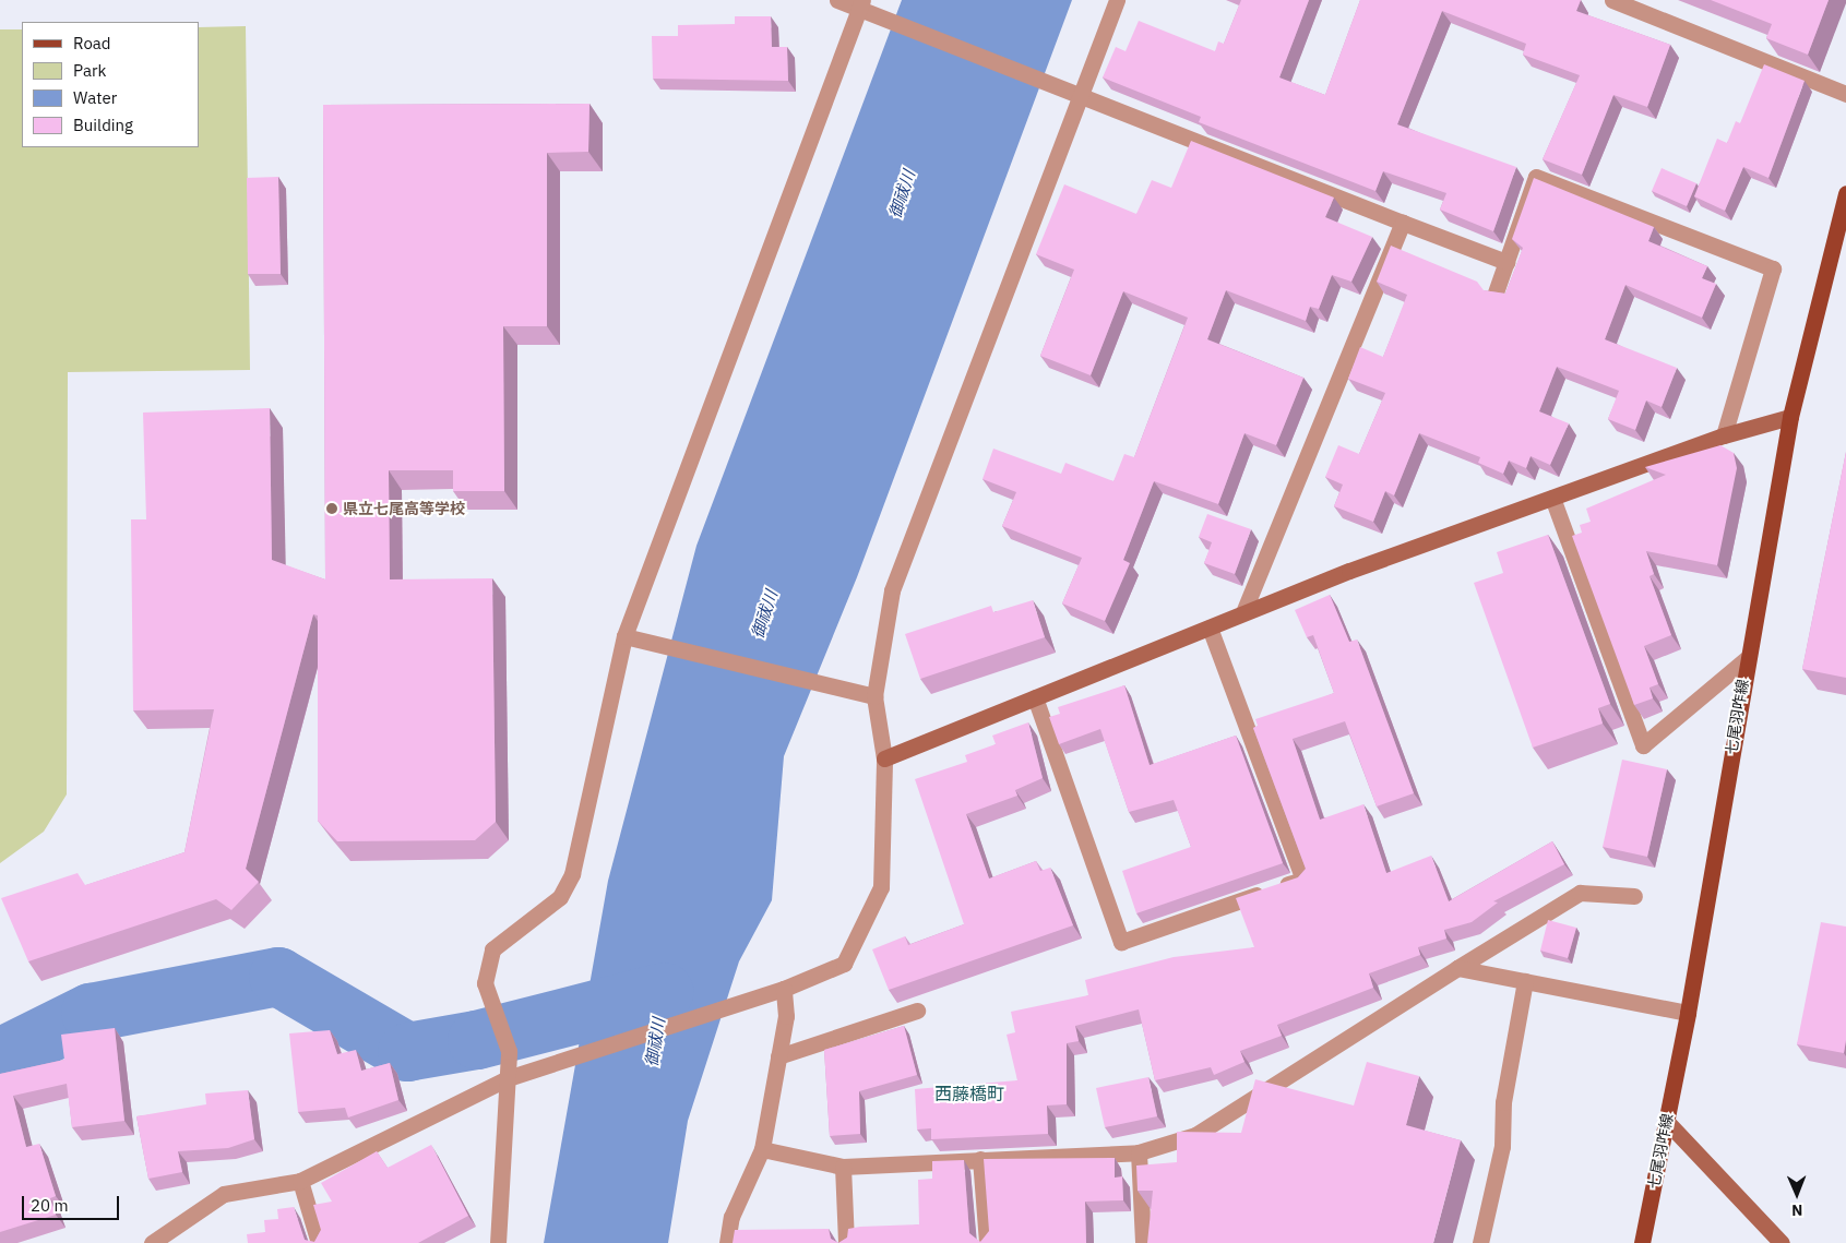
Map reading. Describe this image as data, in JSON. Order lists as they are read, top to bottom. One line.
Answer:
{"streets":{"main road":["七尾羽咋線"]},"districts":["西藤橋町"],"water":["御祓川"],"places":["県立七尾高等学校"],"legend":["Road","Park","Water","Building"],"scale_bar":"20 m","north":"bottom"}
